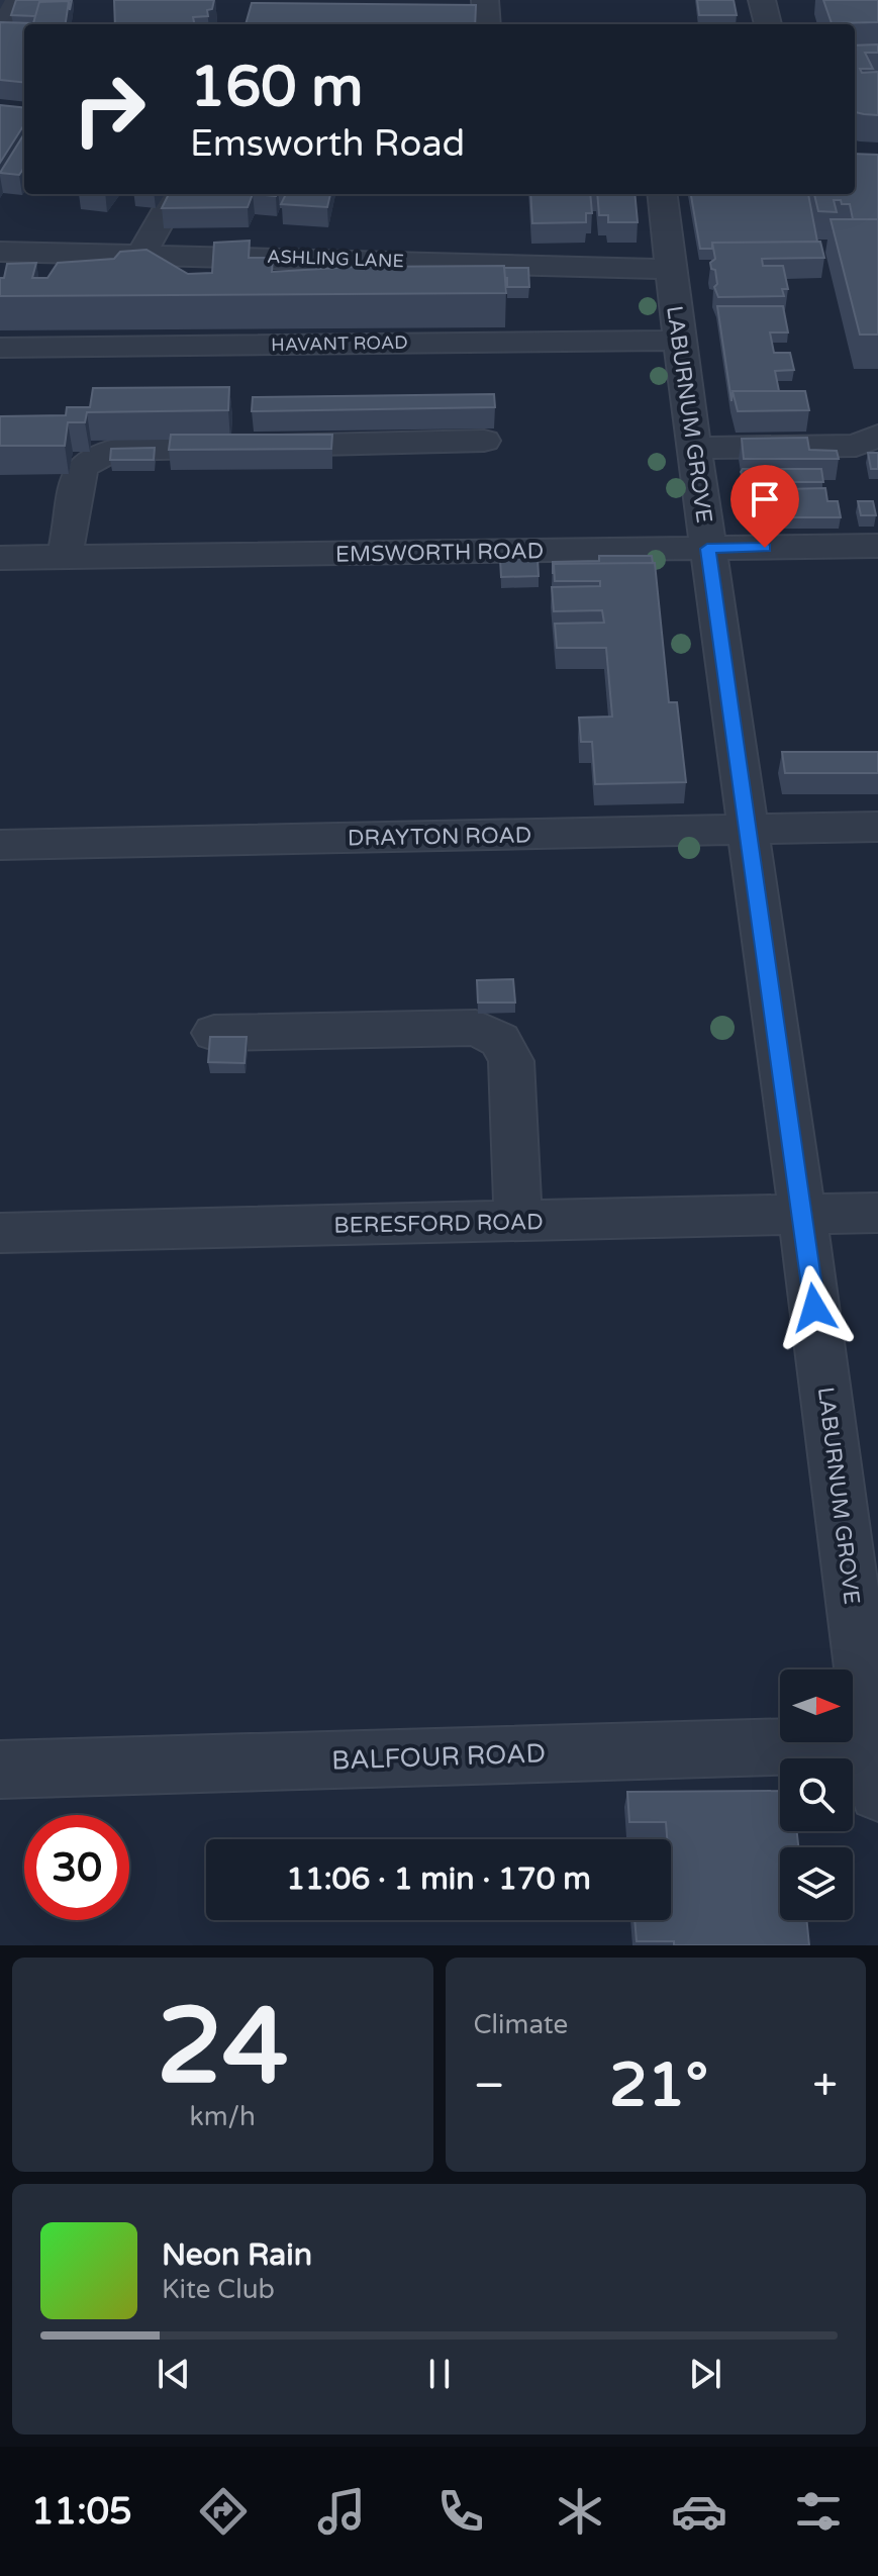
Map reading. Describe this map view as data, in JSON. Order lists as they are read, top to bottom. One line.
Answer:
{"streets":{"street":["ASHLING LANE","HAVANT ROAD","LABURNUM GROVE","EMSWORTH ROAD","DRAYTON ROAD","BERESFORD ROAD","BALFOUR ROAD"]},"crossings":[["ASHLING LANE","LABURNUM GROVE"],["HAVANT ROAD","LABURNUM GROVE"],["LABURNUM GROVE","EMSWORTH ROAD"],["LABURNUM GROVE","DRAYTON ROAD"],["LABURNUM GROVE","BERESFORD ROAD"],["LABURNUM GROVE","BALFOUR ROAD"]],"north":"right","page":{"turn":["160 m","Emsworth Road"],"limit":"30","trip":"11:06 · 1 min · 170 m","tile":[["24","km/h"],"Climate"],"heat":["−","21°","+"],"song":["Neon Rain","Kite Club"],"tabs":"11:05"}}
